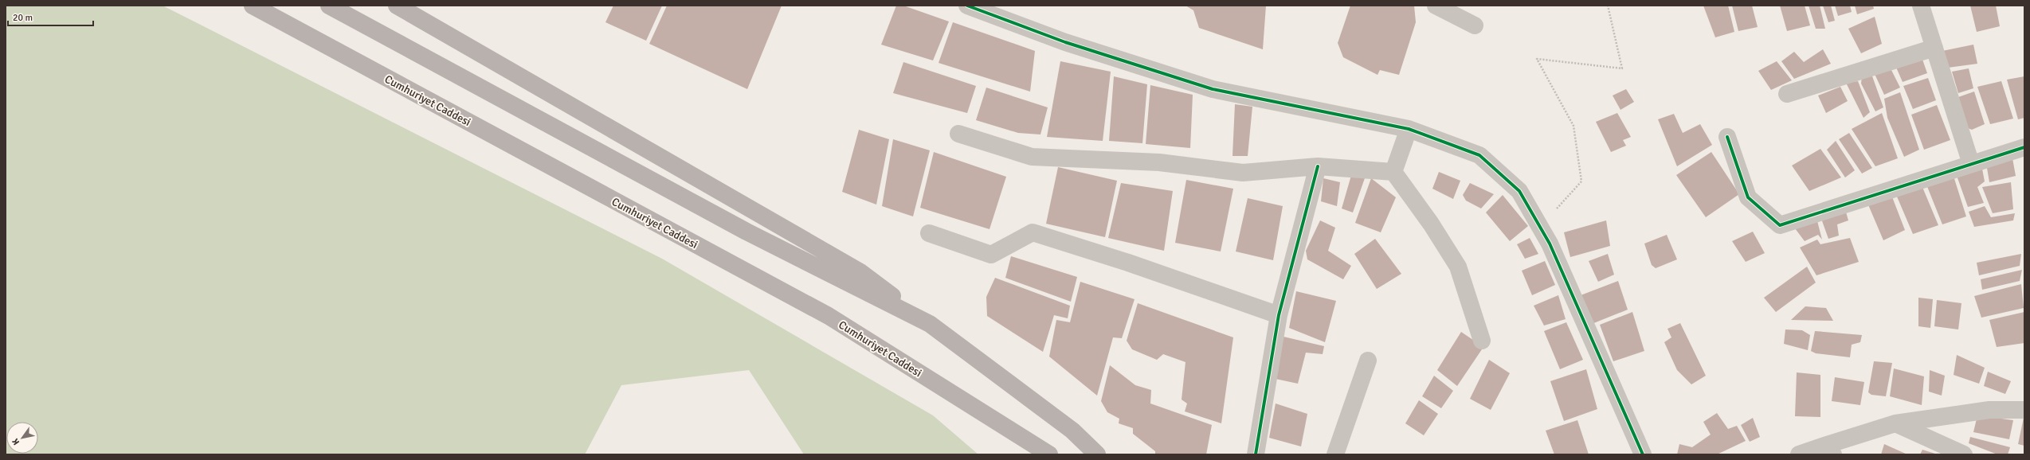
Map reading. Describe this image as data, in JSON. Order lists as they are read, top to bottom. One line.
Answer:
{"streets":{"main road":["Cumhuriyet Caddesi"]},"scale_bar":"20 m","north":"bottom left"}
